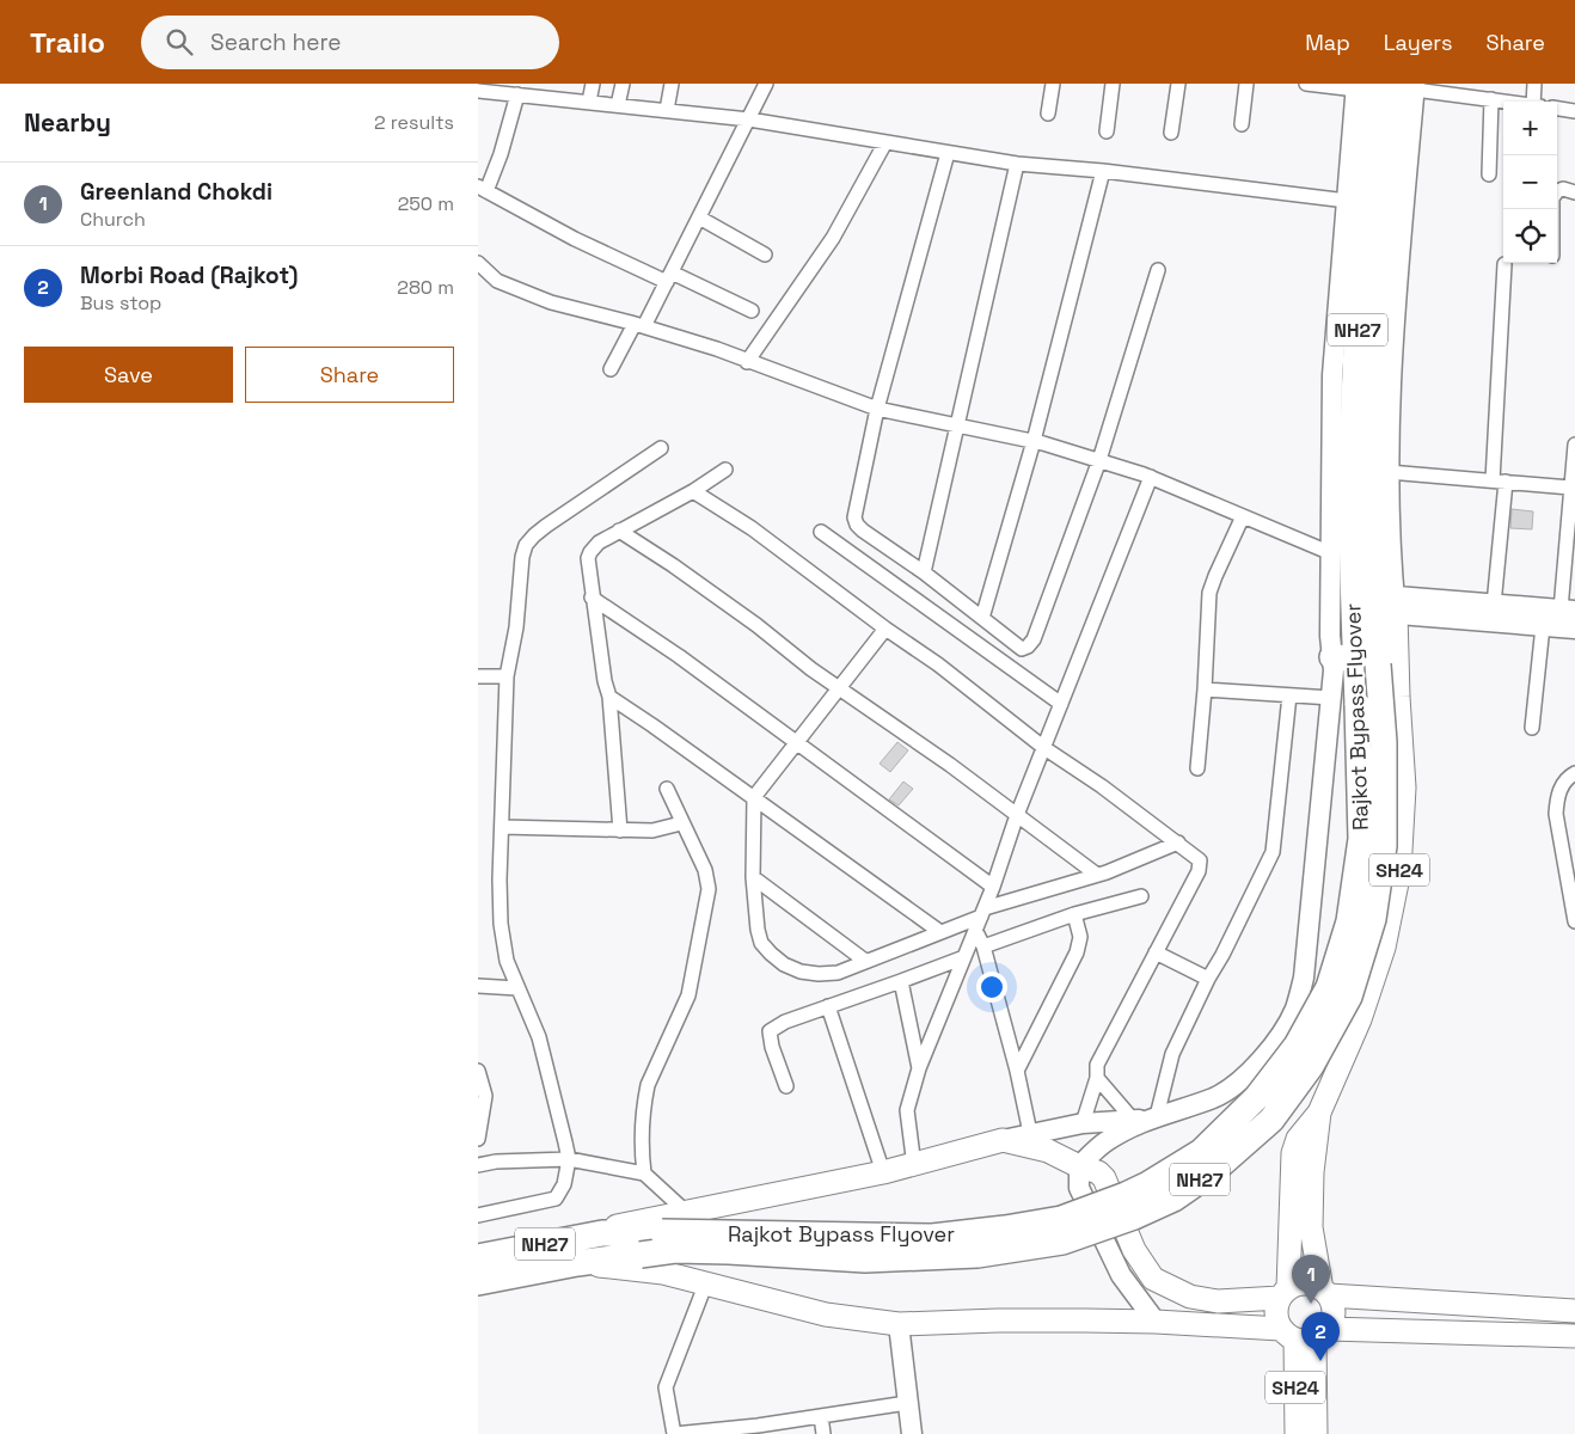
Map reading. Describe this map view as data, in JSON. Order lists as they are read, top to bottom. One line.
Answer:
{"streets":{"highway":["NH27","Rajkot Bypass Flyover"],"main road":["SH24"]},"crossings":[["NH27","Rajkot Bypass Flyover"],["Rajkot Bypass Flyover","SH24"]],"page":{"header":"Trailo","search":"Search here","nav":["Map","Layers","Share"],"heading":["Nearby","2 results"],"map_buttons":["+","−"],"list":[{"mark":"1","name":"Greenland Chokdi","note":"Church","value":"250 m"},{"mark":"2","name":"Morbi Road (Rajkot)","note":"Bus stop","value":"280 m"}],"buttons":["Save","Share"],"pins":["1","2"]}}
